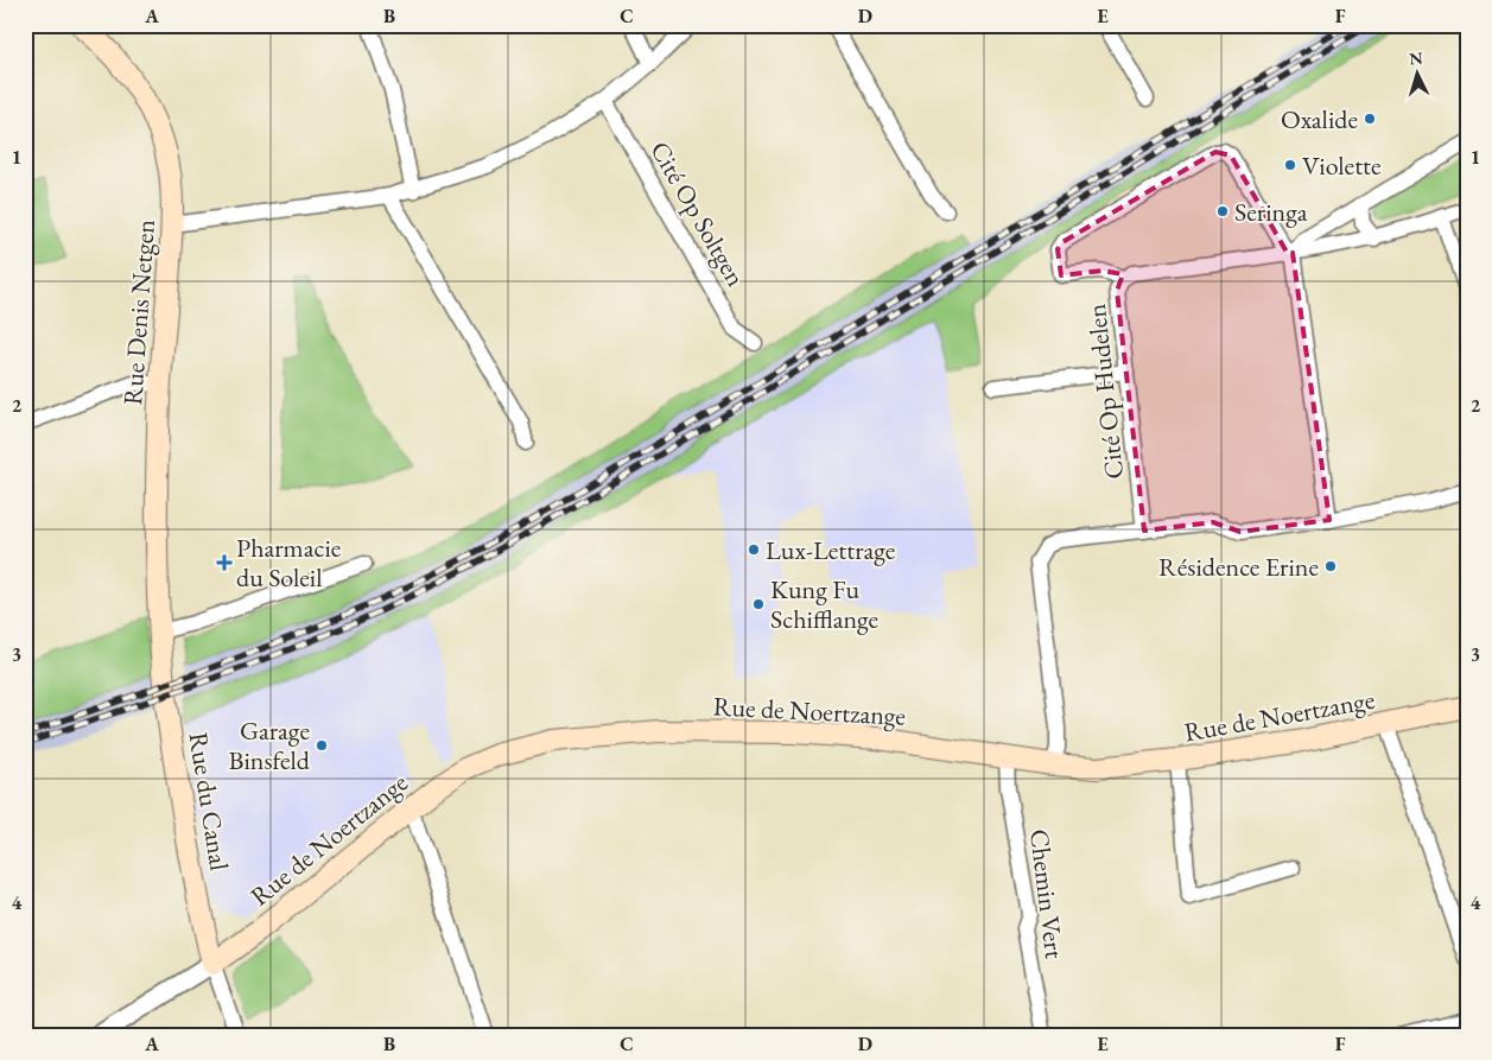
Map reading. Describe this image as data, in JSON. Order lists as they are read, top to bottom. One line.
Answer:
{"streets":{"main road":["Rue Denis Netgen","Rue de Noertzange","Rue du Canal"],"street":["Cité Op Soltgen","Cité Op Hudelen","Chemin Vert"]},"crossings":[["Rue Denis Netgen","Rue du Canal"],["Rue de Noertzange","Rue du Canal"],["Rue de Noertzange","Chemin Vert"]],"places":{"other":["Oxalide","Violette","Seringa","Lux-Lettrage","Résidence Erine","Kung Fu Schifflange","Garage Binsfeld"],"health":["Pharmacie du Soleil"]},"north":"top","grid":{"columns":["A","B","C","D","E","F"],"rows":["1","2","3","4"]}}
